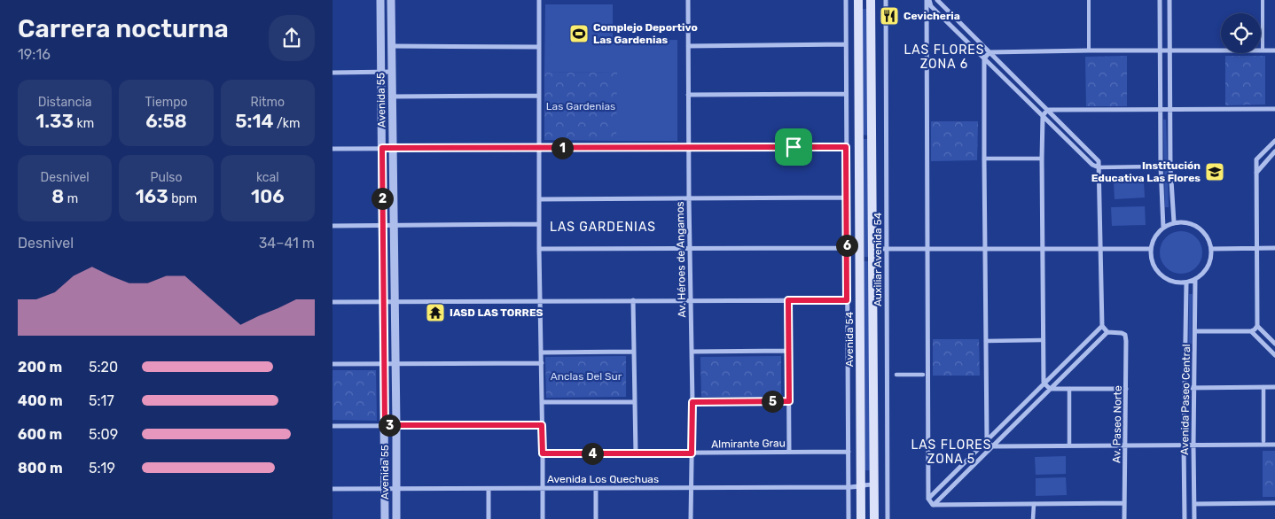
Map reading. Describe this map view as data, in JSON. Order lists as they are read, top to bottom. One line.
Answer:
{"streets":{"main road":["Avenida 54"],"street":["Avenida 55","Av. Héroes de Angamos","Auxiliar Avenida 54","Avenida Paseo Central","Av. Paseo Norte","Almirante Grau","Avenida Los Quechuas"]},"crossings":[["Avenida 55","Avenida Los Quechuas"],["Av. Héroes de Angamos","Almirante Grau"],["Av. Héroes de Angamos","Avenida Los Quechuas"],["Avenida 54","Avenida Los Quechuas"]],"districts":["LAS FLORES ZONA 6","LAS GARDENIAS","LAS FLORES ZONA 5"],"parks":["Las Gardenias","Anclas Del Sur"],"places":{"restaurant":["Cevicheria"],"sports":["Complejo Deportivo Las Gardenias"],"school or university":["Institución Educativa Las Flores"],"temple":["IASD LAS TORRES"]},"page":{"heading":["Carrera nocturna","19:16"],"stats":[["Distancia","1.33 km"],["Tiempo","6:58"],["Ritmo","5:14 /km"],["Desnivel","8 m"],["Pulso","163 bpm"],["kcal","106"]],"pins":["1","2","6","5","3","4"],"chart":["Desnivel","34–41 m"],"list":[{"name":"200 m","note":"5:20"},{"name":"400 m","note":"5:17"},{"name":"600 m","note":"5:09"},{"name":"800 m","note":"5:19"}]}}
